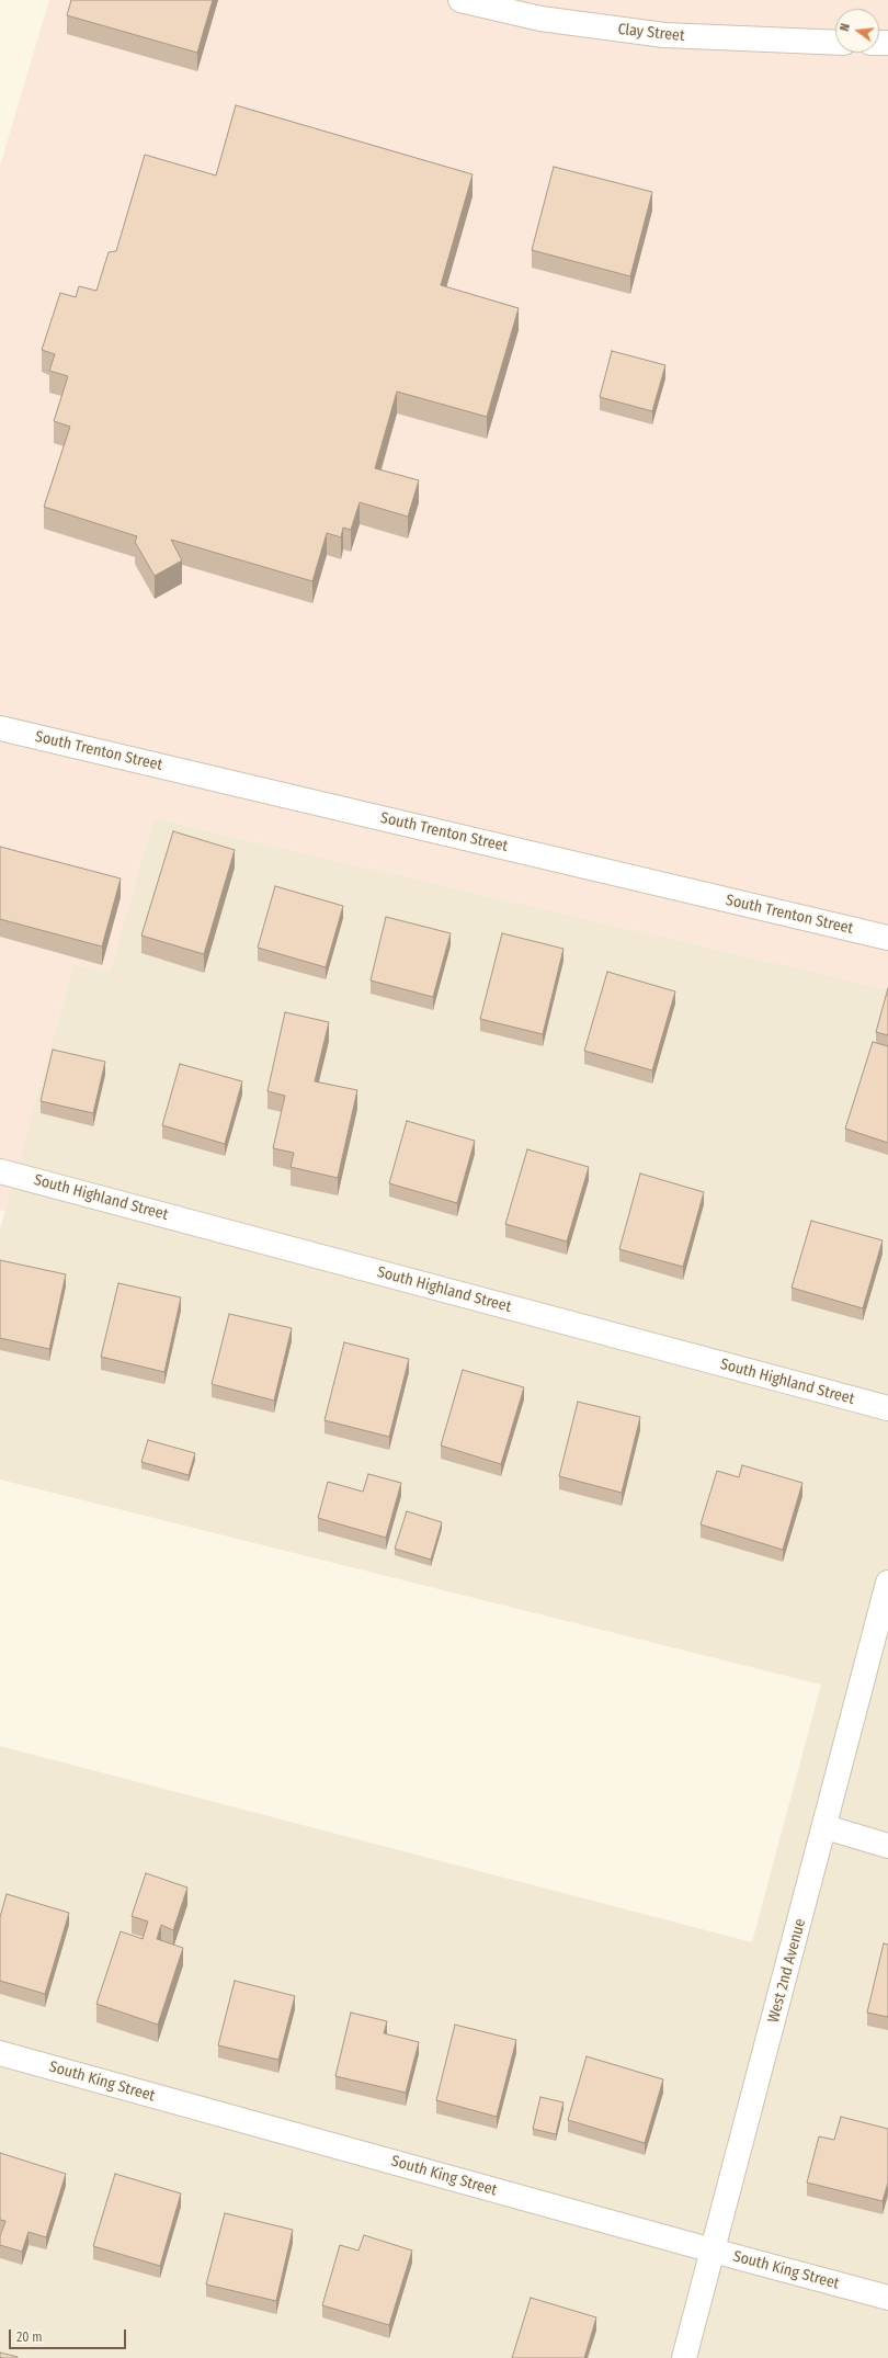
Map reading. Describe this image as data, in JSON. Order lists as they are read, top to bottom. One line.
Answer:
{"streets":{"street":["Clay Street","South Trenton Street","South Highland Street","West 2nd Avenue","South King Street"]},"crossings":[["West 2nd Avenue","South King Street"]],"scale_bar":"20 m","north":"left"}
